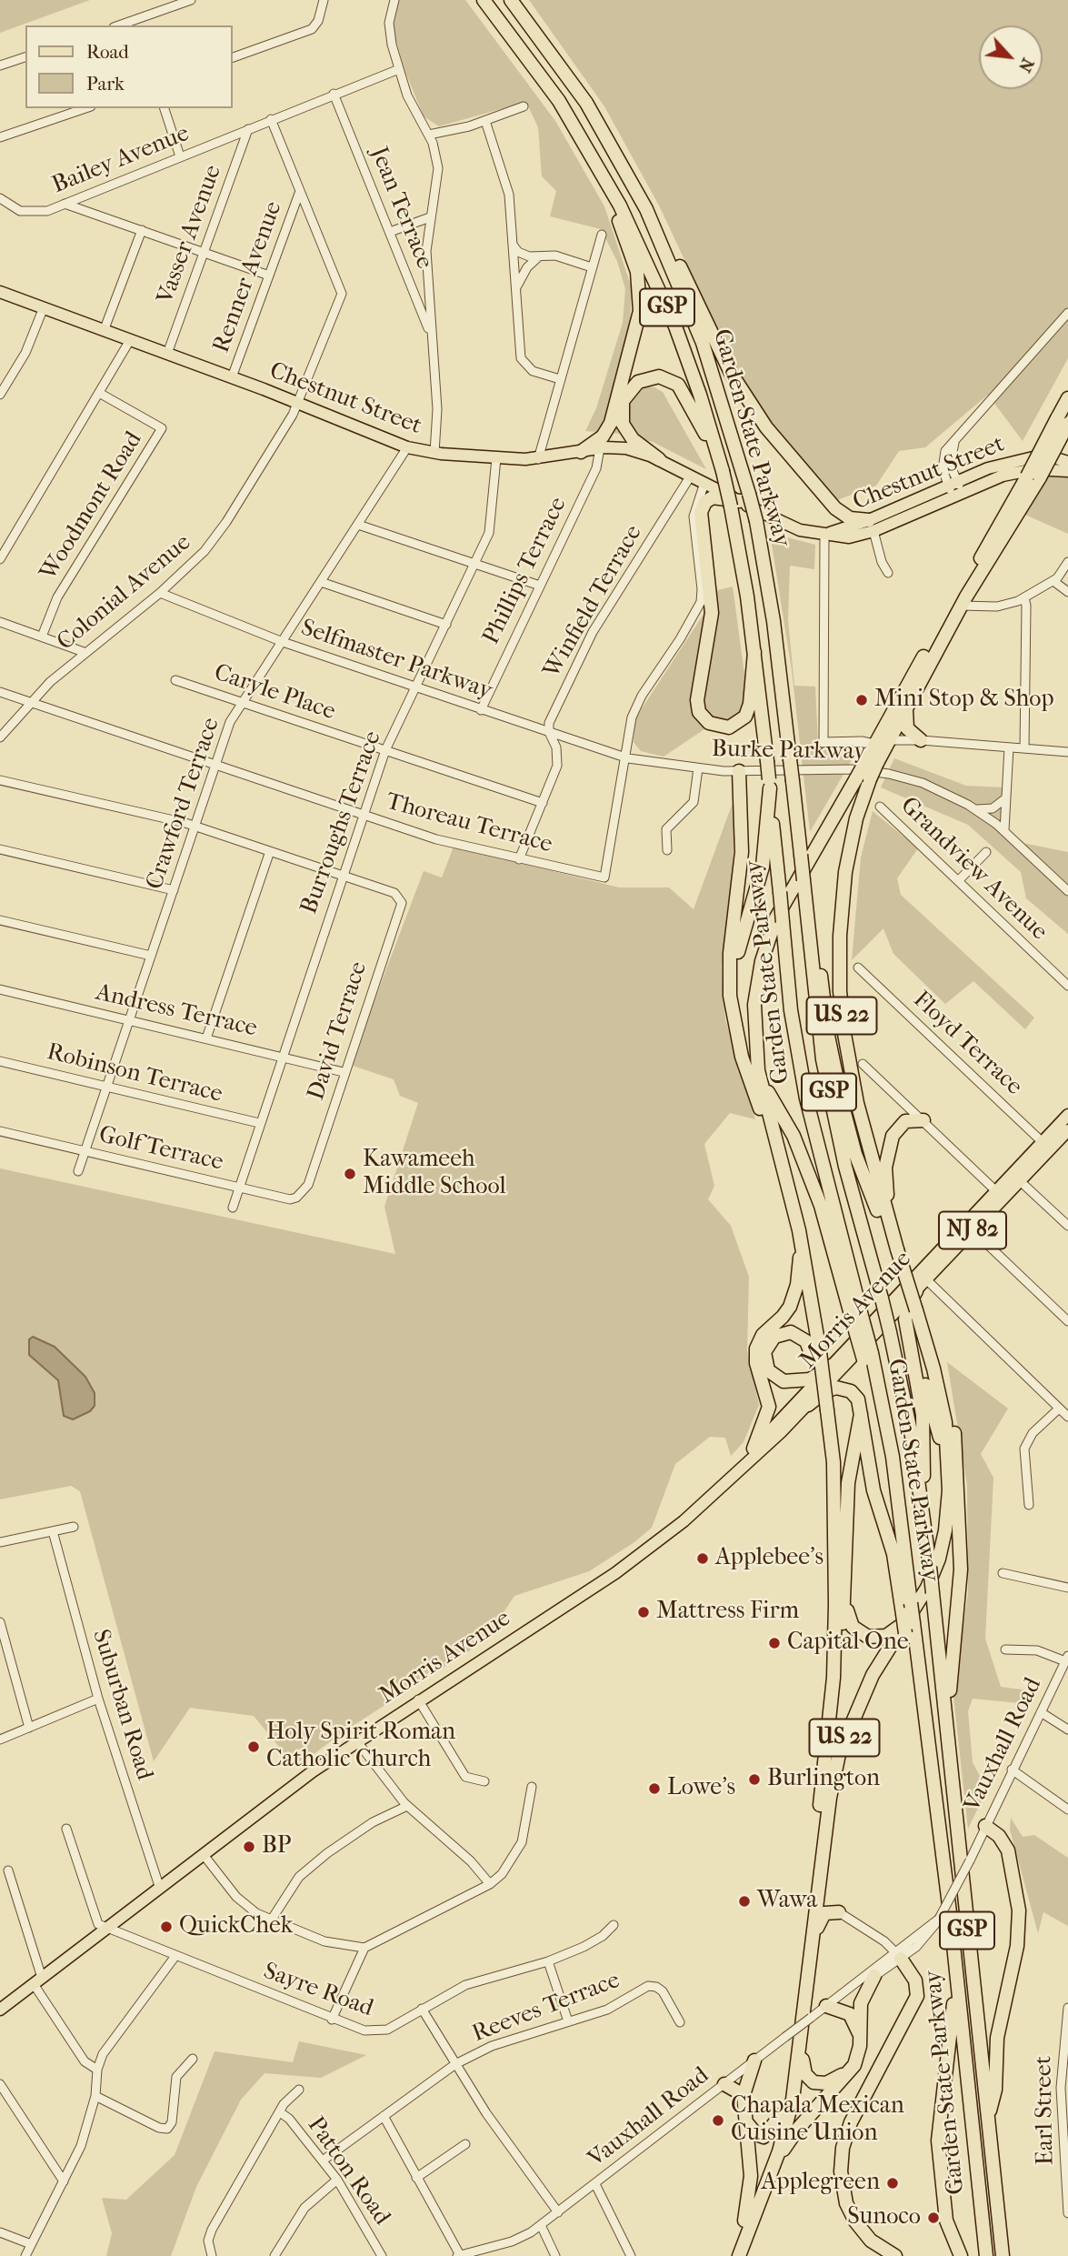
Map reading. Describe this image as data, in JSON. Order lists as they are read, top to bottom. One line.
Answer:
{"streets":{"highway":["GSP","Garden State Parkway","US 22"],"main road":["Chestnut Street","NJ 82","Morris Avenue"],"street":["Bailey Avenue","Jean Terrace","Vasser Avenue","Renner Avenue","Woodmont Road","Phillips Terrace","Colonial Avenue","Winfield Terrace","Selfmaster Parkway","Caryle Place","Burke Parkway","Crawford Terrace","Burroughs Terrace","Thoreau Terrace","Grandview Avenue","Andress Terrace","David Terrace","Floyd Terrace","Robinson Terrace","Golf Terrace","Suburban Road","Vauxhall Road","Sayre Road","Reeves Terrace","Earl Street","Patton Road"]},"crossings":[["Bailey Avenue","Jean Terrace"],["Bailey Avenue","Vasser Avenue"],["Vasser Avenue","Chestnut Street"],["Renner Avenue","Chestnut Street"],["Renner Avenue","Colonial Avenue"],["Chestnut Street","Garden State Parkway"],["Chestnut Street","Phillips Terrace"],["Chestnut Street","Colonial Avenue"],["Chestnut Street","Winfield Terrace"],["Chestnut Street","Crawford Terrace"],["Chestnut Street","Burroughs Terrace"],["Chestnut Street","US 22"],["Garden State Parkway","US 22"],["Phillips Terrace","Selfmaster Parkway"],["Colonial Avenue","Selfmaster Parkway"],["Colonial Avenue","Thoreau Terrace"],["Winfield Terrace","Selfmaster Parkway"],["Selfmaster Parkway","Burke Parkway"],["Selfmaster Parkway","Crawford Terrace"],["Selfmaster Parkway","Burroughs Terrace"],["Selfmaster Parkway","Thoreau Terrace"],["Caryle Place","Crawford Terrace"],["Caryle Place","Burroughs Terrace"],["Burke Parkway","Thoreau Terrace"],["Crawford Terrace","Thoreau Terrace"],["Crawford Terrace","Andress Terrace"],["Crawford Terrace","Robinson Terrace"],["Crawford Terrace","Golf Terrace"],["Burroughs Terrace","Thoreau Terrace"],["Burroughs Terrace","Andress Terrace"],["Burroughs Terrace","David Terrace"],["Burroughs Terrace","Robinson Terrace"],["Burroughs Terrace","Golf Terrace"],["Andress Terrace","David Terrace"],["David Terrace","Golf Terrace"],["Floyd Terrace","Morris Avenue"],["Morris Avenue","Suburban Road"],["Morris Avenue","Sayre Road"],["Reeves Terrace","Patton Road"]],"places":["Mini Stop & Shop","Kawameeh Middle School","Applebee's","Mattress Firm","Capital One","Holy Spirit Roman Catholic Church","Burlington","Lowe's","BP","Wawa","QuickChek","Chapala Mexican Cuisine Union","Applegreen","Sunoco"],"legend":["Road","Park"],"north":"bottom right"}
